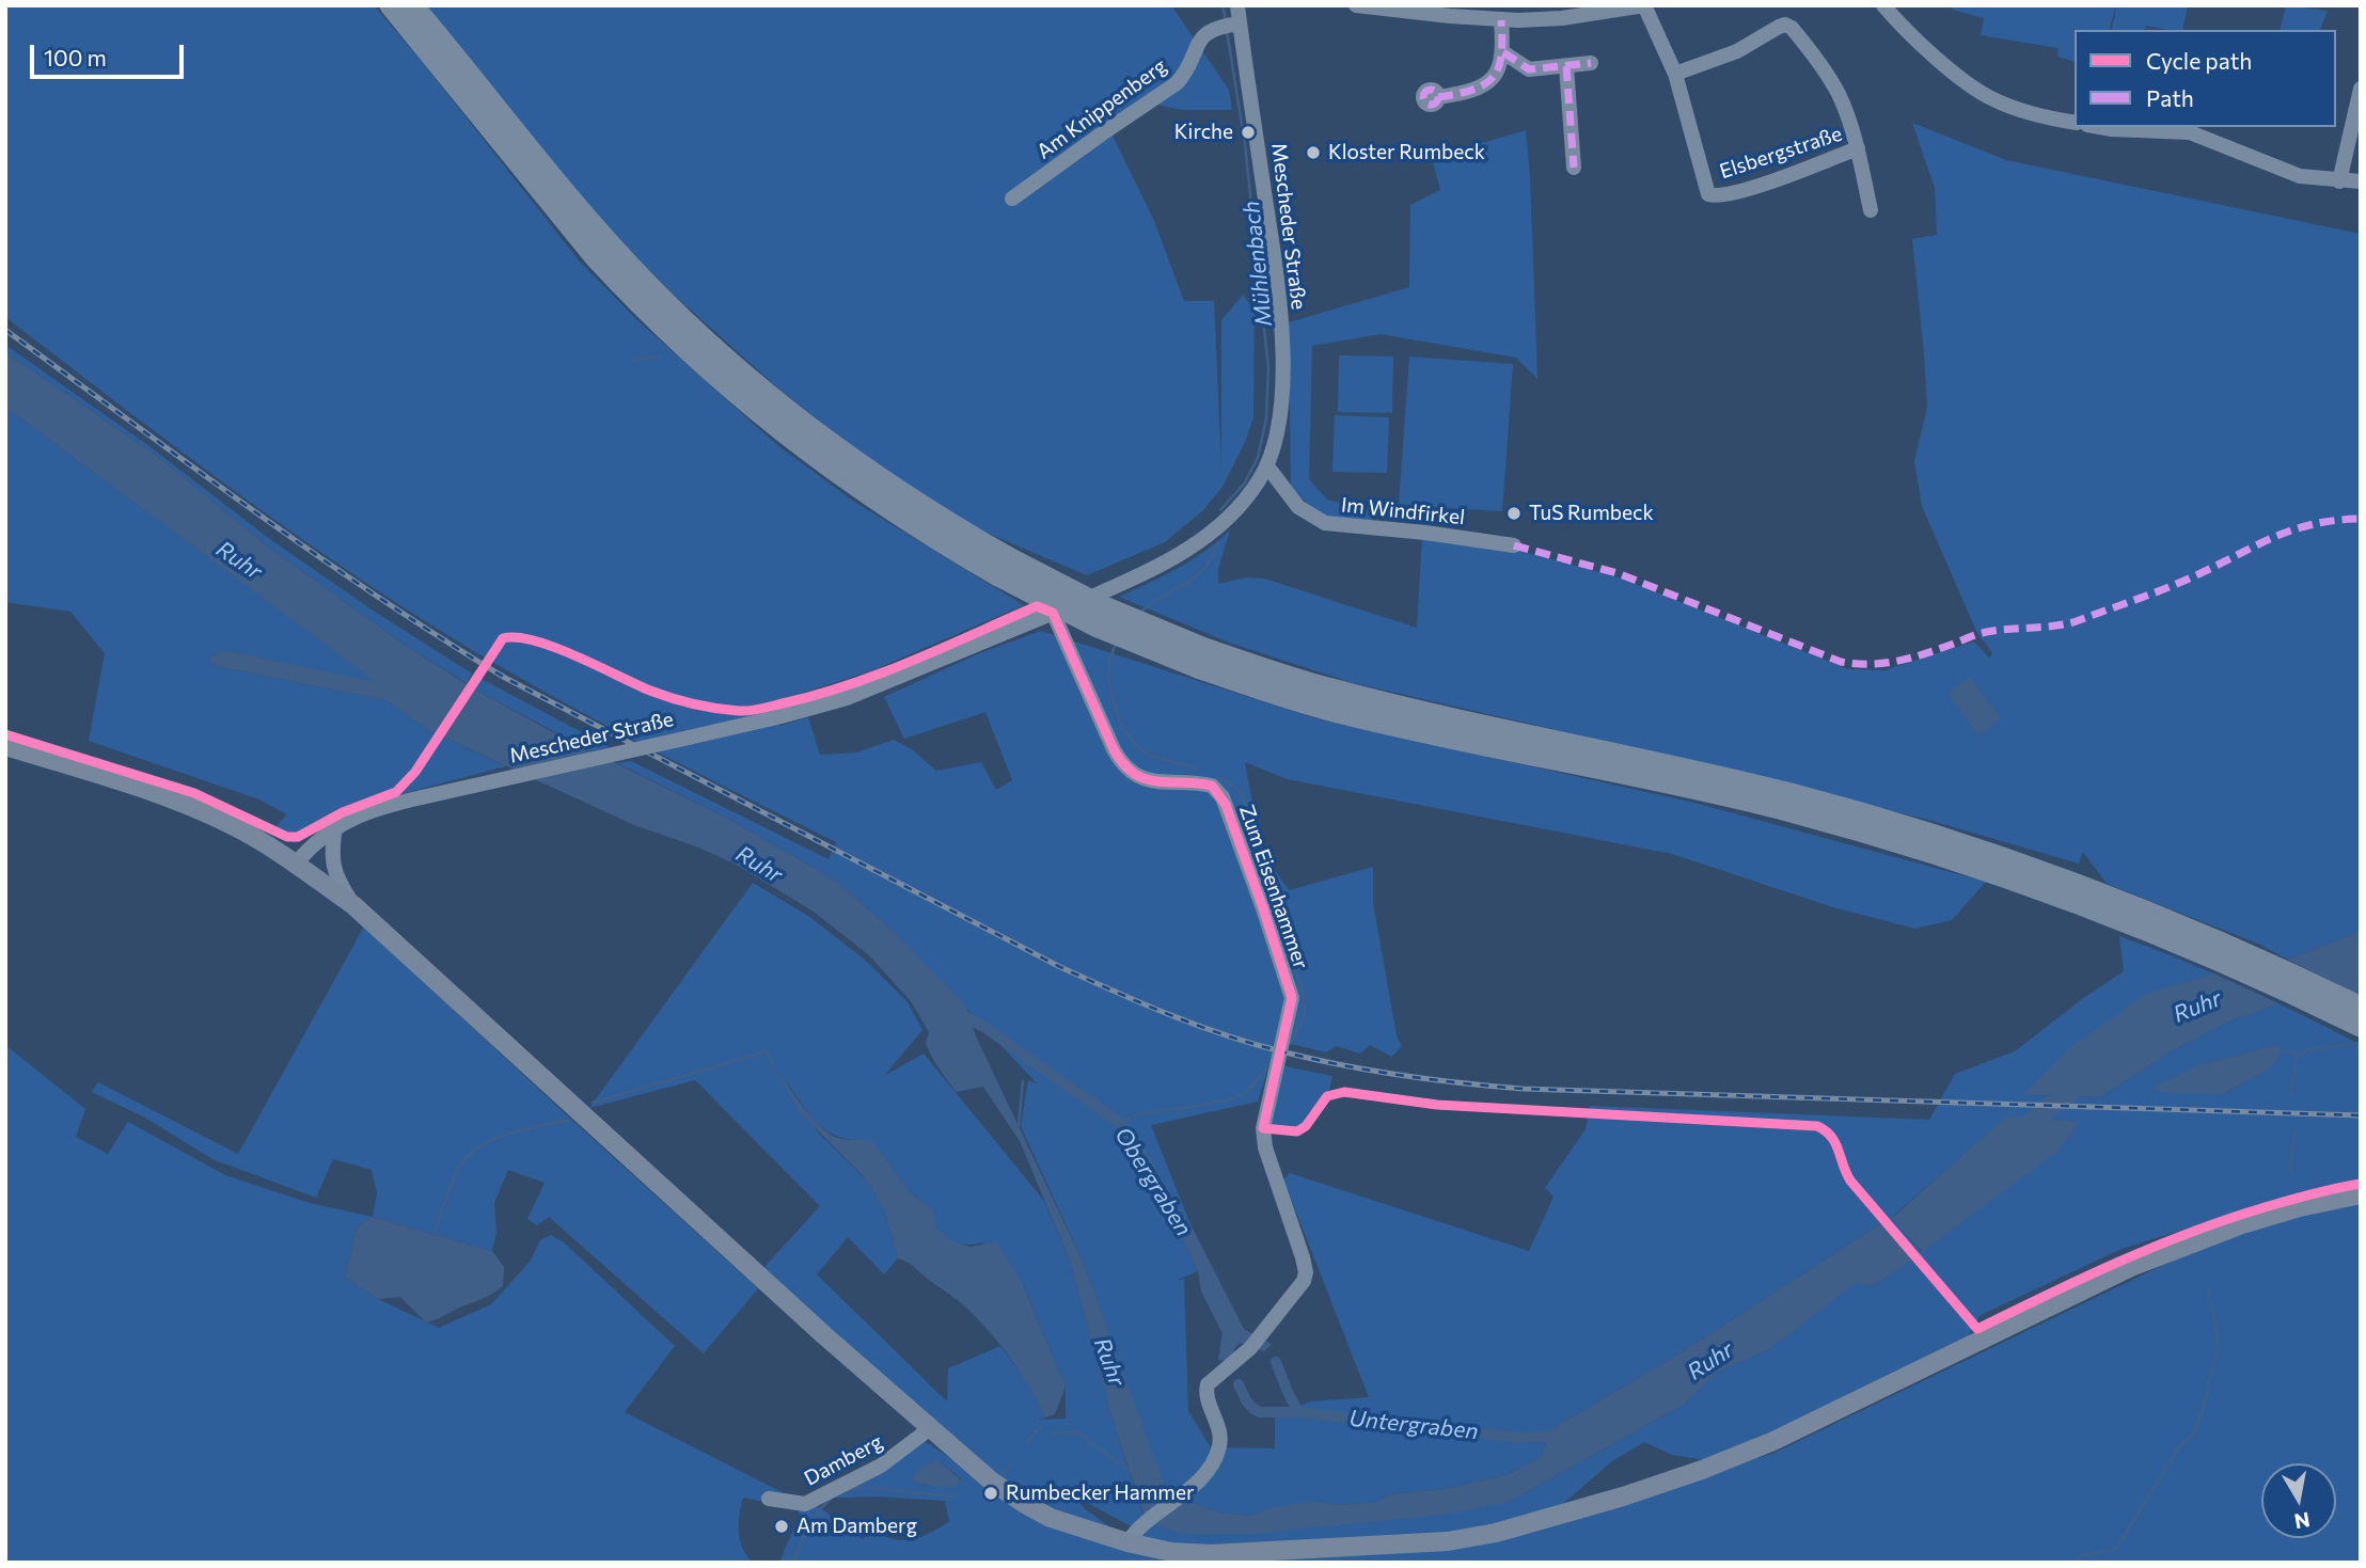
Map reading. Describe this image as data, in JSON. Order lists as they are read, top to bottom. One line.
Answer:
{"streets":{"street":["Am Knippenberg","Elsbergstraße","Mescheder Straße","Im Windfirkel","Zum Eisenhammer","Damberg"]},"crossings":[["Am Knippenberg","Mescheder Straße"],["Mescheder Straße","Im Windfirkel"],["Mescheder Straße","Zum Eisenhammer"]],"water":["Mühlenbach","Ruhr","Obergraben","Untergraben"],"places":["Kirche","Kloster Rumbeck","TuS Rumbeck","Rumbecker Hammer","Am Damberg"],"legend":["Cycle path","Path"],"scale_bar":"100 m","north":"bottom"}
